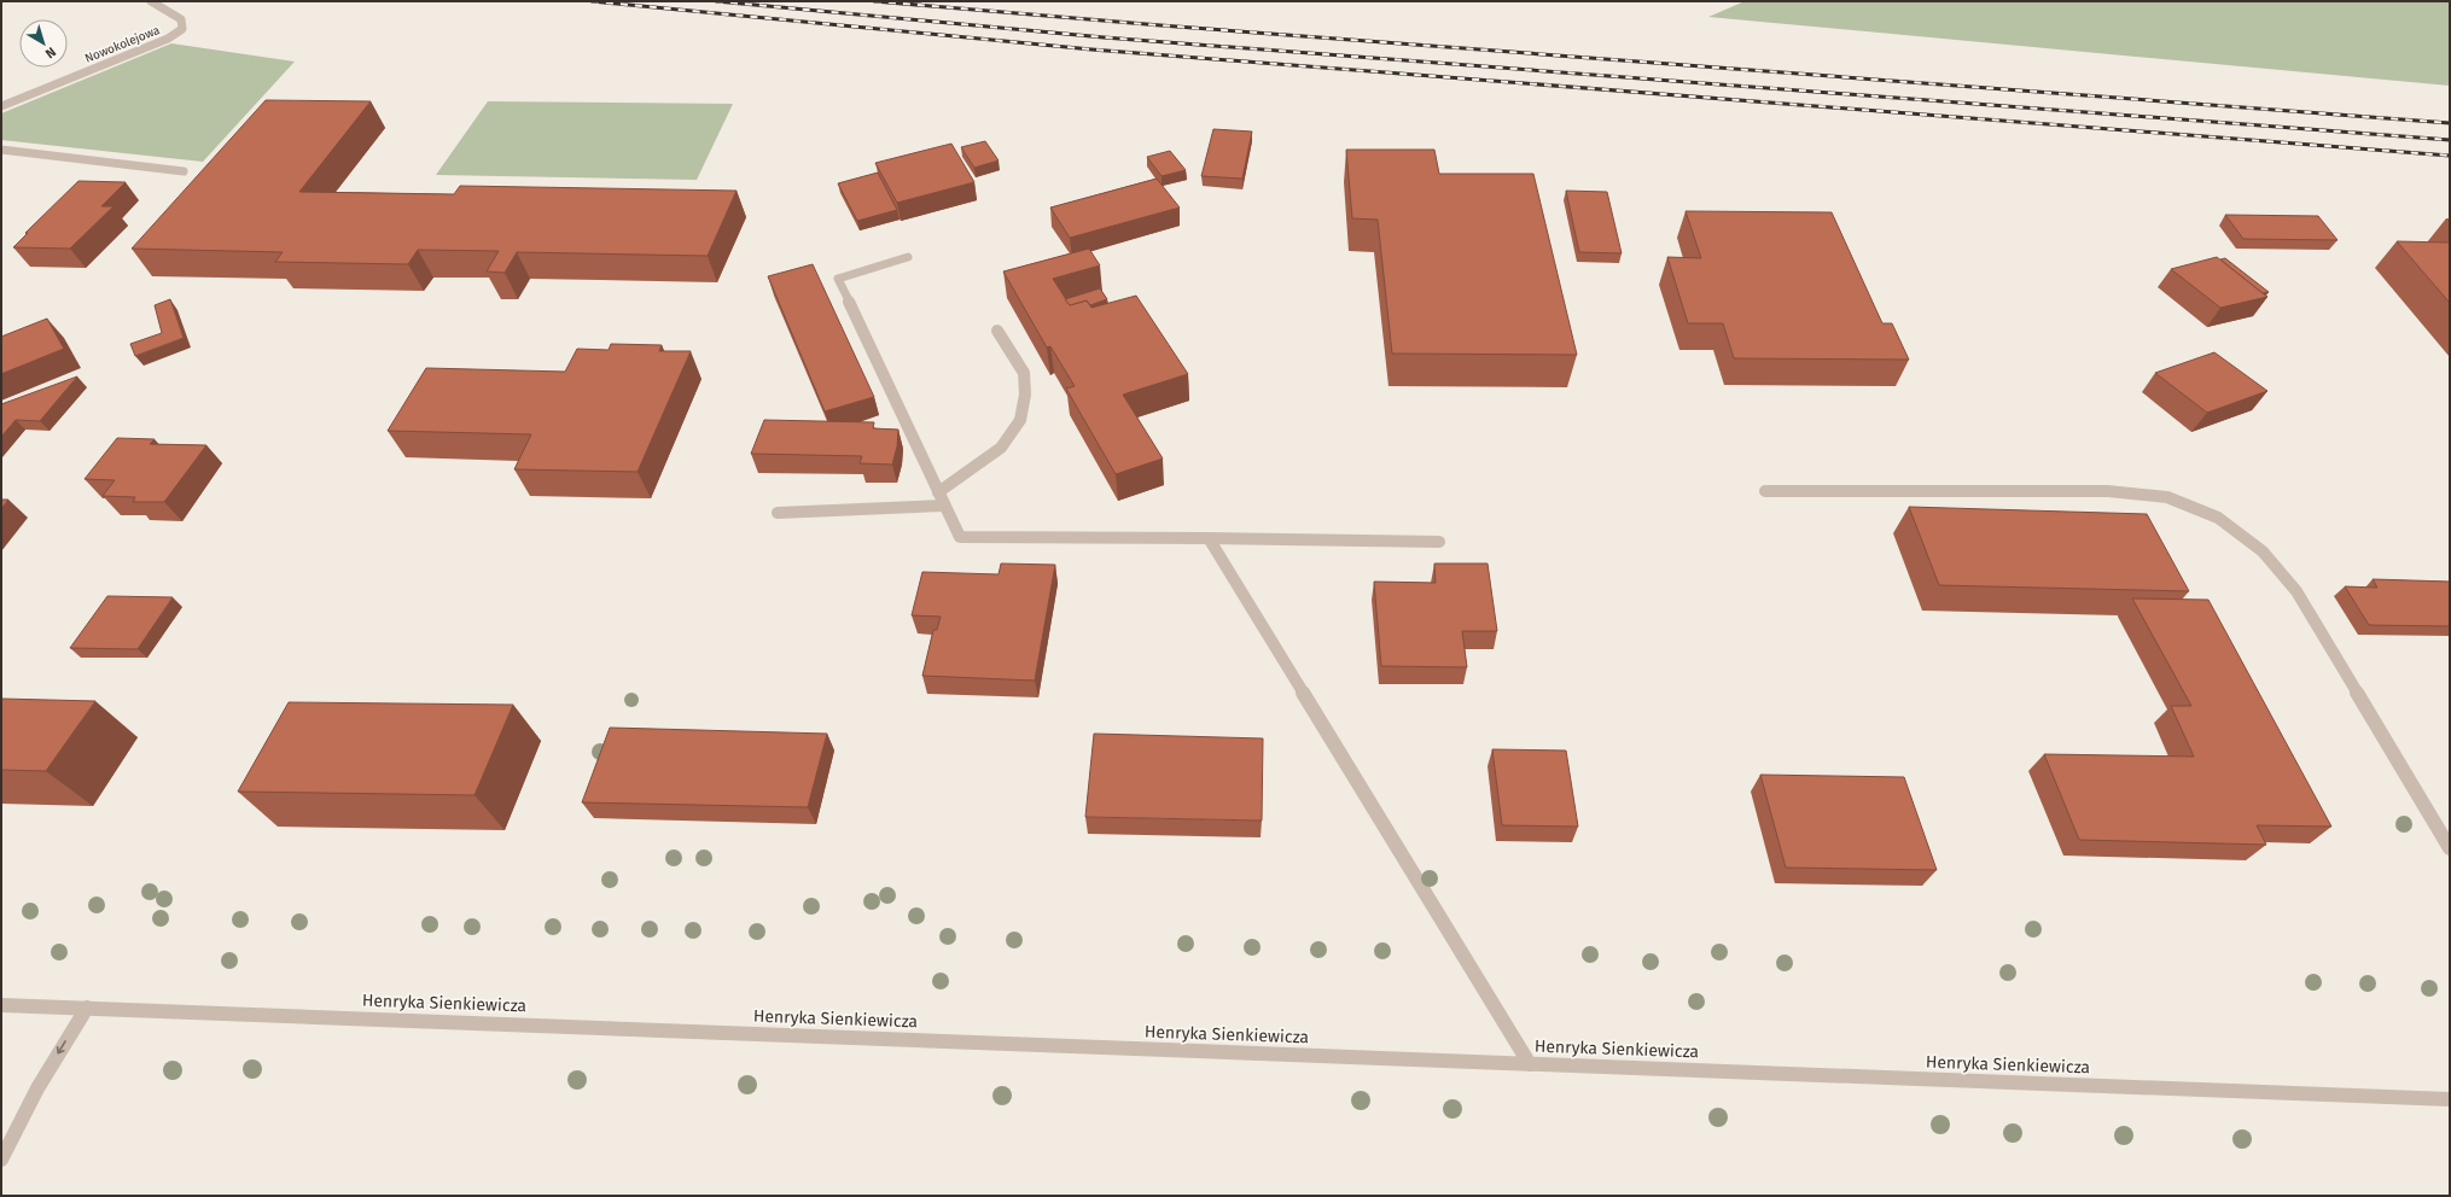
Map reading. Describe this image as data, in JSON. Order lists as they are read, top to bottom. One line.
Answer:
{"streets":{"street":["Nowokolejowa","Henryka Sienkiewicza"]},"north":"bottom right"}
